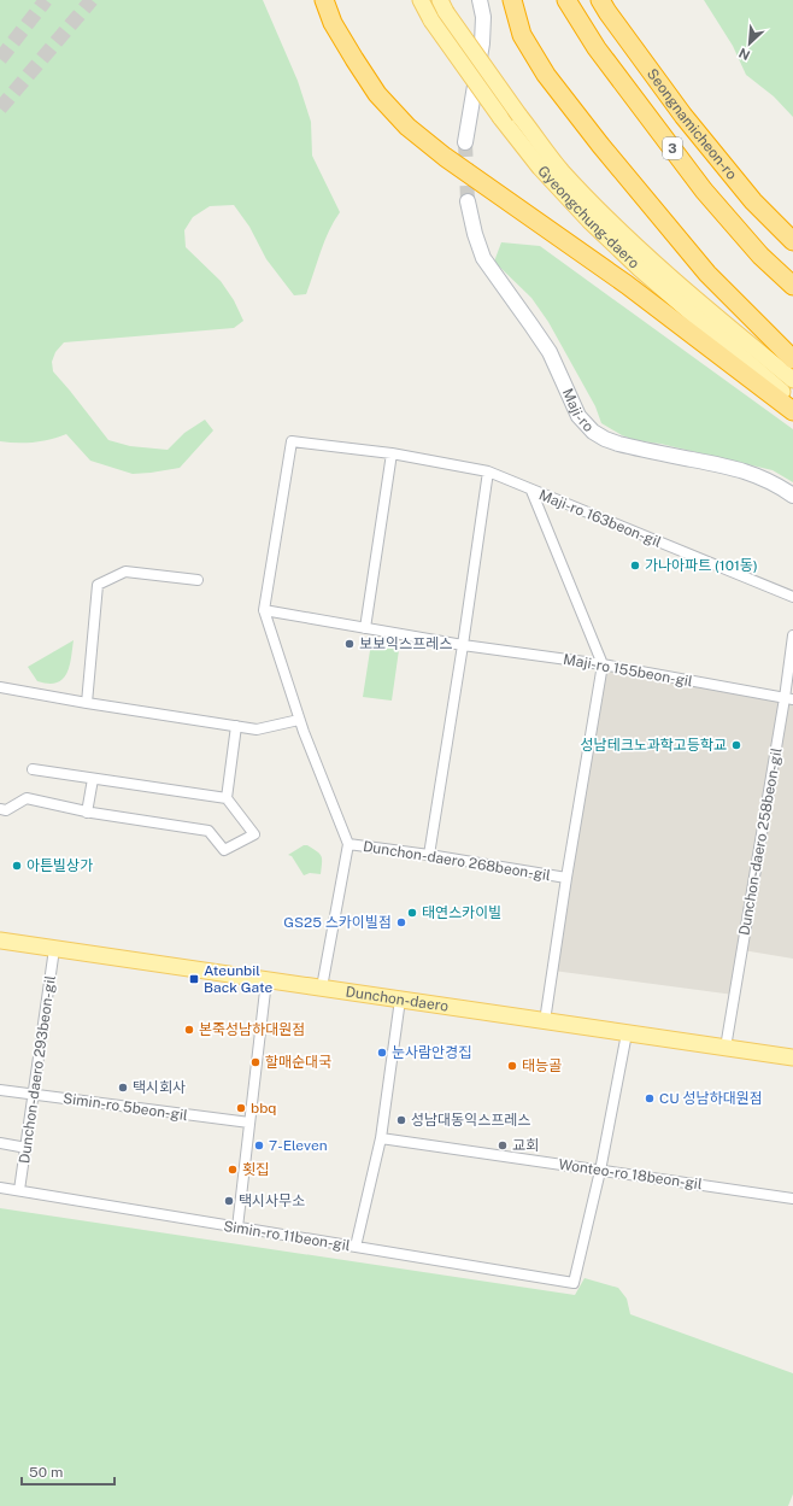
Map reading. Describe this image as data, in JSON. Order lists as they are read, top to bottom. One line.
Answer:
{"streets":{"highway":["Seongnamicheon-ro","3"],"main road":["Gyeongchung-daero","Maji-ro","Dunchon-daero"],"street":["Maji-ro 163beon-gil","Maji-ro 155beon-gil","Dunchon-daero 258beon-gil","Dunchon-daero 268beon-gil","Dunchon-daero 293beon-gil","Simin-ro 5beon-gil","Wonteo-ro 18beon-gil","Simin-ro 11beon-gil"]},"crossings":[["Maji-ro 163beon-gil","Maji-ro 155beon-gil"],["Maji-ro 155beon-gil","Dunchon-daero 258beon-gil"],["Maji-ro 155beon-gil","Dunchon-daero 268beon-gil"],["Dunchon-daero 258beon-gil","Dunchon-daero"],["Dunchon-daero 268beon-gil","Dunchon-daero"],["Dunchon-daero","Dunchon-daero 293beon-gil"],["Dunchon-daero 293beon-gil","Simin-ro 5beon-gil"],["Dunchon-daero 293beon-gil","Simin-ro 11beon-gil"],["Wonteo-ro 18beon-gil","Simin-ro 11beon-gil"]],"places":{"other":["가나아파트 (101동)","보보익스프레스","성남테크노과학고등학교","아튼빌상가","태연스카이빌","GS25 스카이빌점","본죽성남하대원점","눈사람안경집","할매순대국","태능골","택시회사","CU 성남하대원점","bbq","성남대동익스프레스","7-Eleven","교회","횟집","택시사무소"],"transit":["Ateunbil Back Gate"]},"scale_bar":"50 m","north":"bottom left"}
